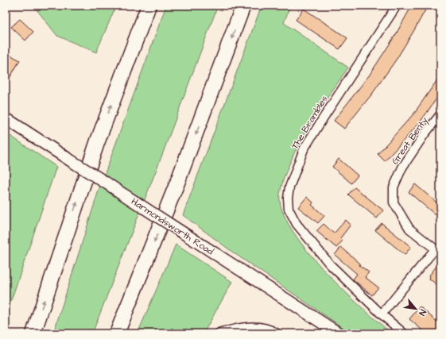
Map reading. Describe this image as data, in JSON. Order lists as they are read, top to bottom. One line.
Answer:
{"streets":{"street":["The Brambles","Great Benty","Harmondsworth Road"]},"north":"bottom right"}
